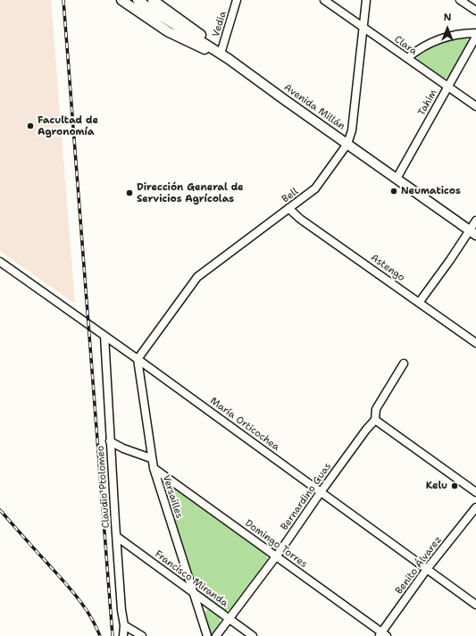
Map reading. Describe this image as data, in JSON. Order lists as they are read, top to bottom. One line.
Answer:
{"streets":{"main road":["Avenida Millán"],"street":["Vedia","Clara","Tahim","Bell","Astengo","María Orticochea","Claudio Ptolomeo","Versailles","Bernardino Guas","Domingo Torres","Benito Álvarez","Francisco Miranda"]},"crossings":[["Vedia","Avenida Millán"],["Clara","Tahim"],["Clara","Bell"],["Tahim","Avenida Millán"],["Avenida Millán","Bell"],["Bell","Astengo"],["Bell","María Orticochea"],["Bell","Versailles"],["María Orticochea","Claudio Ptolomeo"],["María Orticochea","Versailles"],["María Orticochea","Bernardino Guas"],["María Orticochea","Benito Álvarez"],["Claudio Ptolomeo","Francisco Miranda"],["Versailles","Domingo Torres"],["Versailles","Francisco Miranda"],["Bernardino Guas","Domingo Torres"],["Bernardino Guas","Francisco Miranda"],["Domingo Torres","Benito Álvarez"]],"places":["Facultad de Agronomía","Neumaticos","Dirección General de Servicios Agrícolas","Kelu"],"north":"top"}
